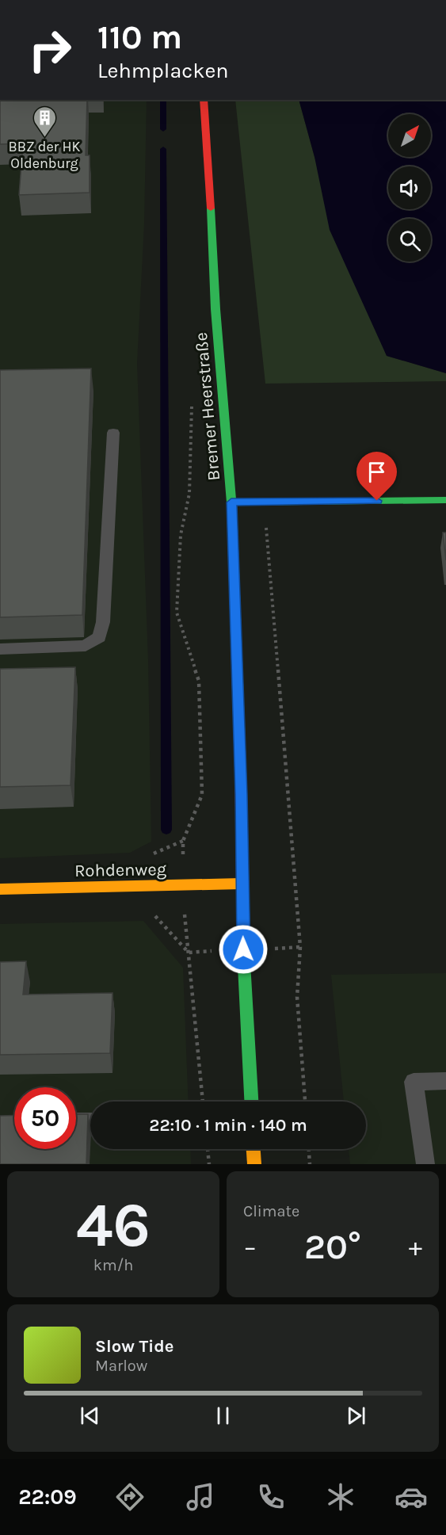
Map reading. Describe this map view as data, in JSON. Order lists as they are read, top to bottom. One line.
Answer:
{"streets":{"main road":["Bremer Heerstraße","Rohdenweg"]},"crossings":[["Bremer Heerstraße","Rohdenweg"]],"places":{"building":["BBZ der HK Oldenburg"]},"north":"top right","page":{"turn":["110 m","Lehmplacken"],"limit":"50","trip":"22:10 · 1 min · 140 m","tile":[["46","km/h"],"Climate"],"heat":["−","20°","+"],"song":["Slow Tide","Marlow"],"tabs":"22:09"}}
